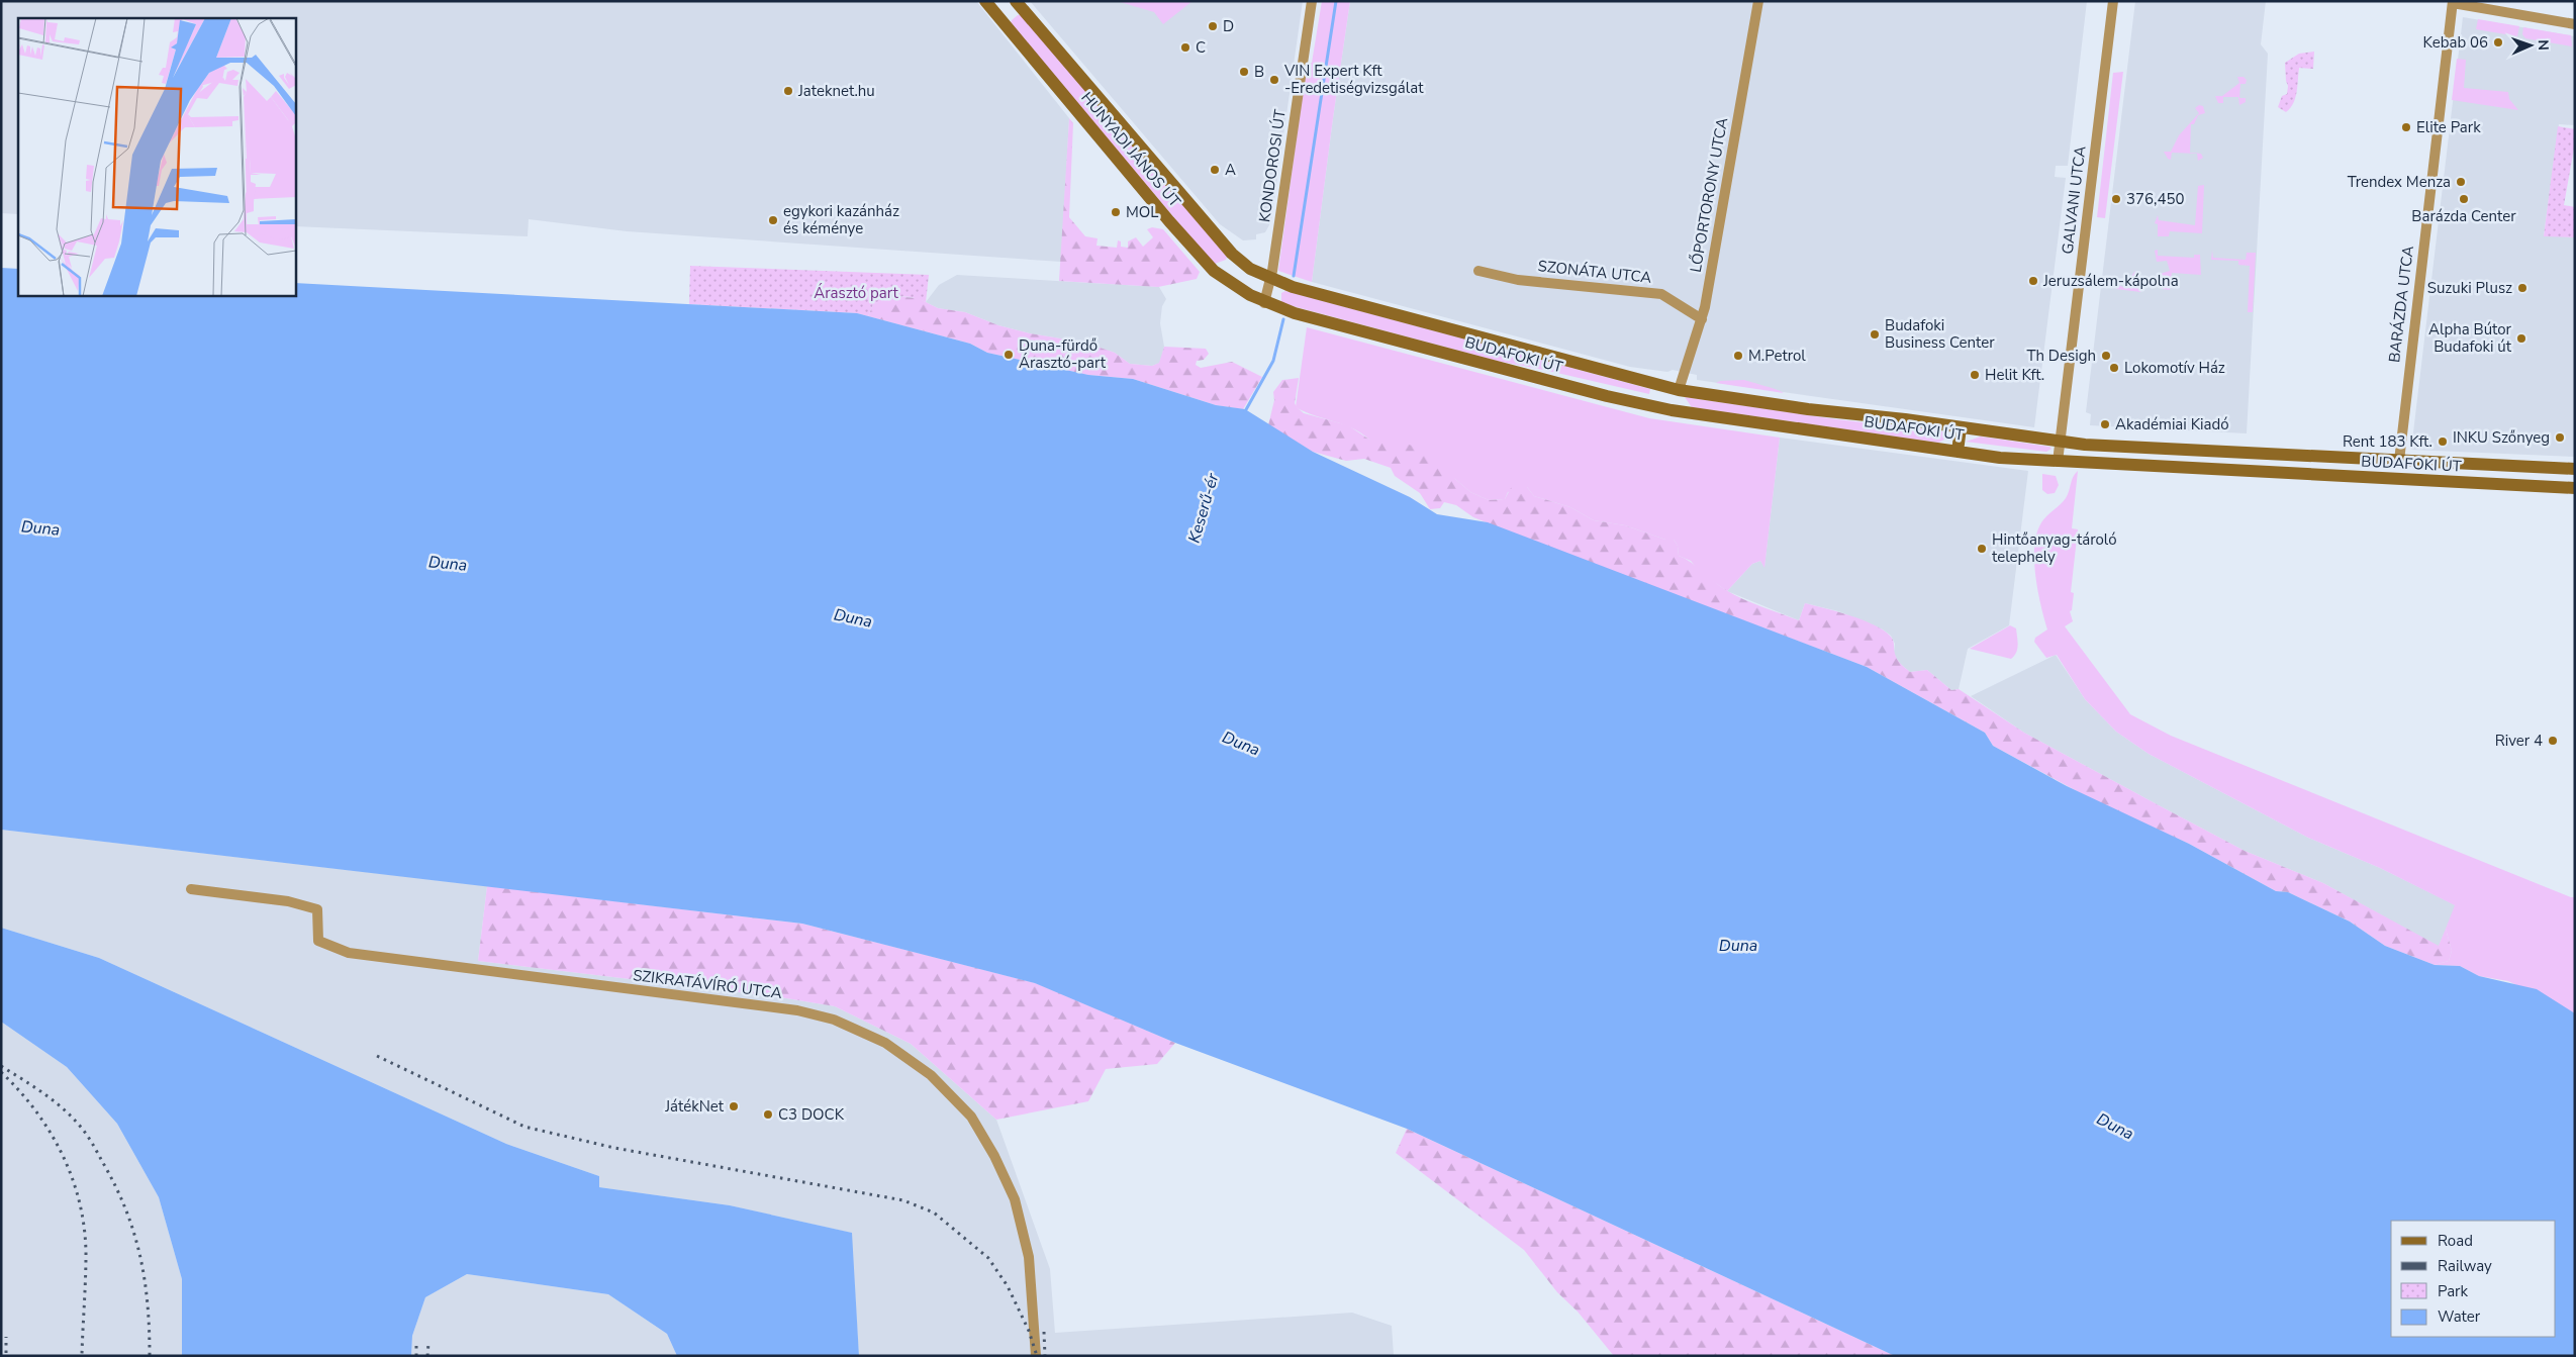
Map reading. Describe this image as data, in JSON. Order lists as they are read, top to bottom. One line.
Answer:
{"streets":{"main road":["HUNYADI JÁNOS ÚT","BUDAFOKI ÚT"],"street":["KONDOROSI ÚT","LŐPORTORONY UTCA","GALVANI UTCA","SZONÁTA UTCA","BARÁZDA UTCA","SZIKRATÁVÍRÓ UTCA"]},"crossings":[["HUNYADI JÁNOS ÚT","KONDOROSI ÚT"],["HUNYADI JÁNOS ÚT","BUDAFOKI ÚT"],["KONDOROSI ÚT","BUDAFOKI ÚT"],["LŐPORTORONY UTCA","SZONÁTA UTCA"],["LŐPORTORONY UTCA","BUDAFOKI ÚT"],["GALVANI UTCA","BUDAFOKI ÚT"],["BARÁZDA UTCA","BUDAFOKI ÚT"]],"water":["Keserű-ér","Duna"],"parks":["Árasztó part"],"places":["D","Kebab 06","C","B","VIN Expert Kft -Eredetiségvizsgálat","Jateknet.hu","Elite Park","A","Trendex Menza","376,450","Barázda Center","MOL","egykori kazánház és kéménye","Jeruzsálem-kápolna","Suzuki Plusz","Budafoki Business Center","Alpha Bútor Budafoki út","Duna-fürdő Árasztó-part","M.Petrol","Th Desigh","Lokomotív Ház","Helit Kft.","Akadémiai Kiadó","INKU Szőnyeg","Rent 183 Kft.","Hintőanyag-tároló telephely","River 4","JátékNet","C3 DOCK"],"legend":["Road","Railway","Park","Water"],"north":"right"}
